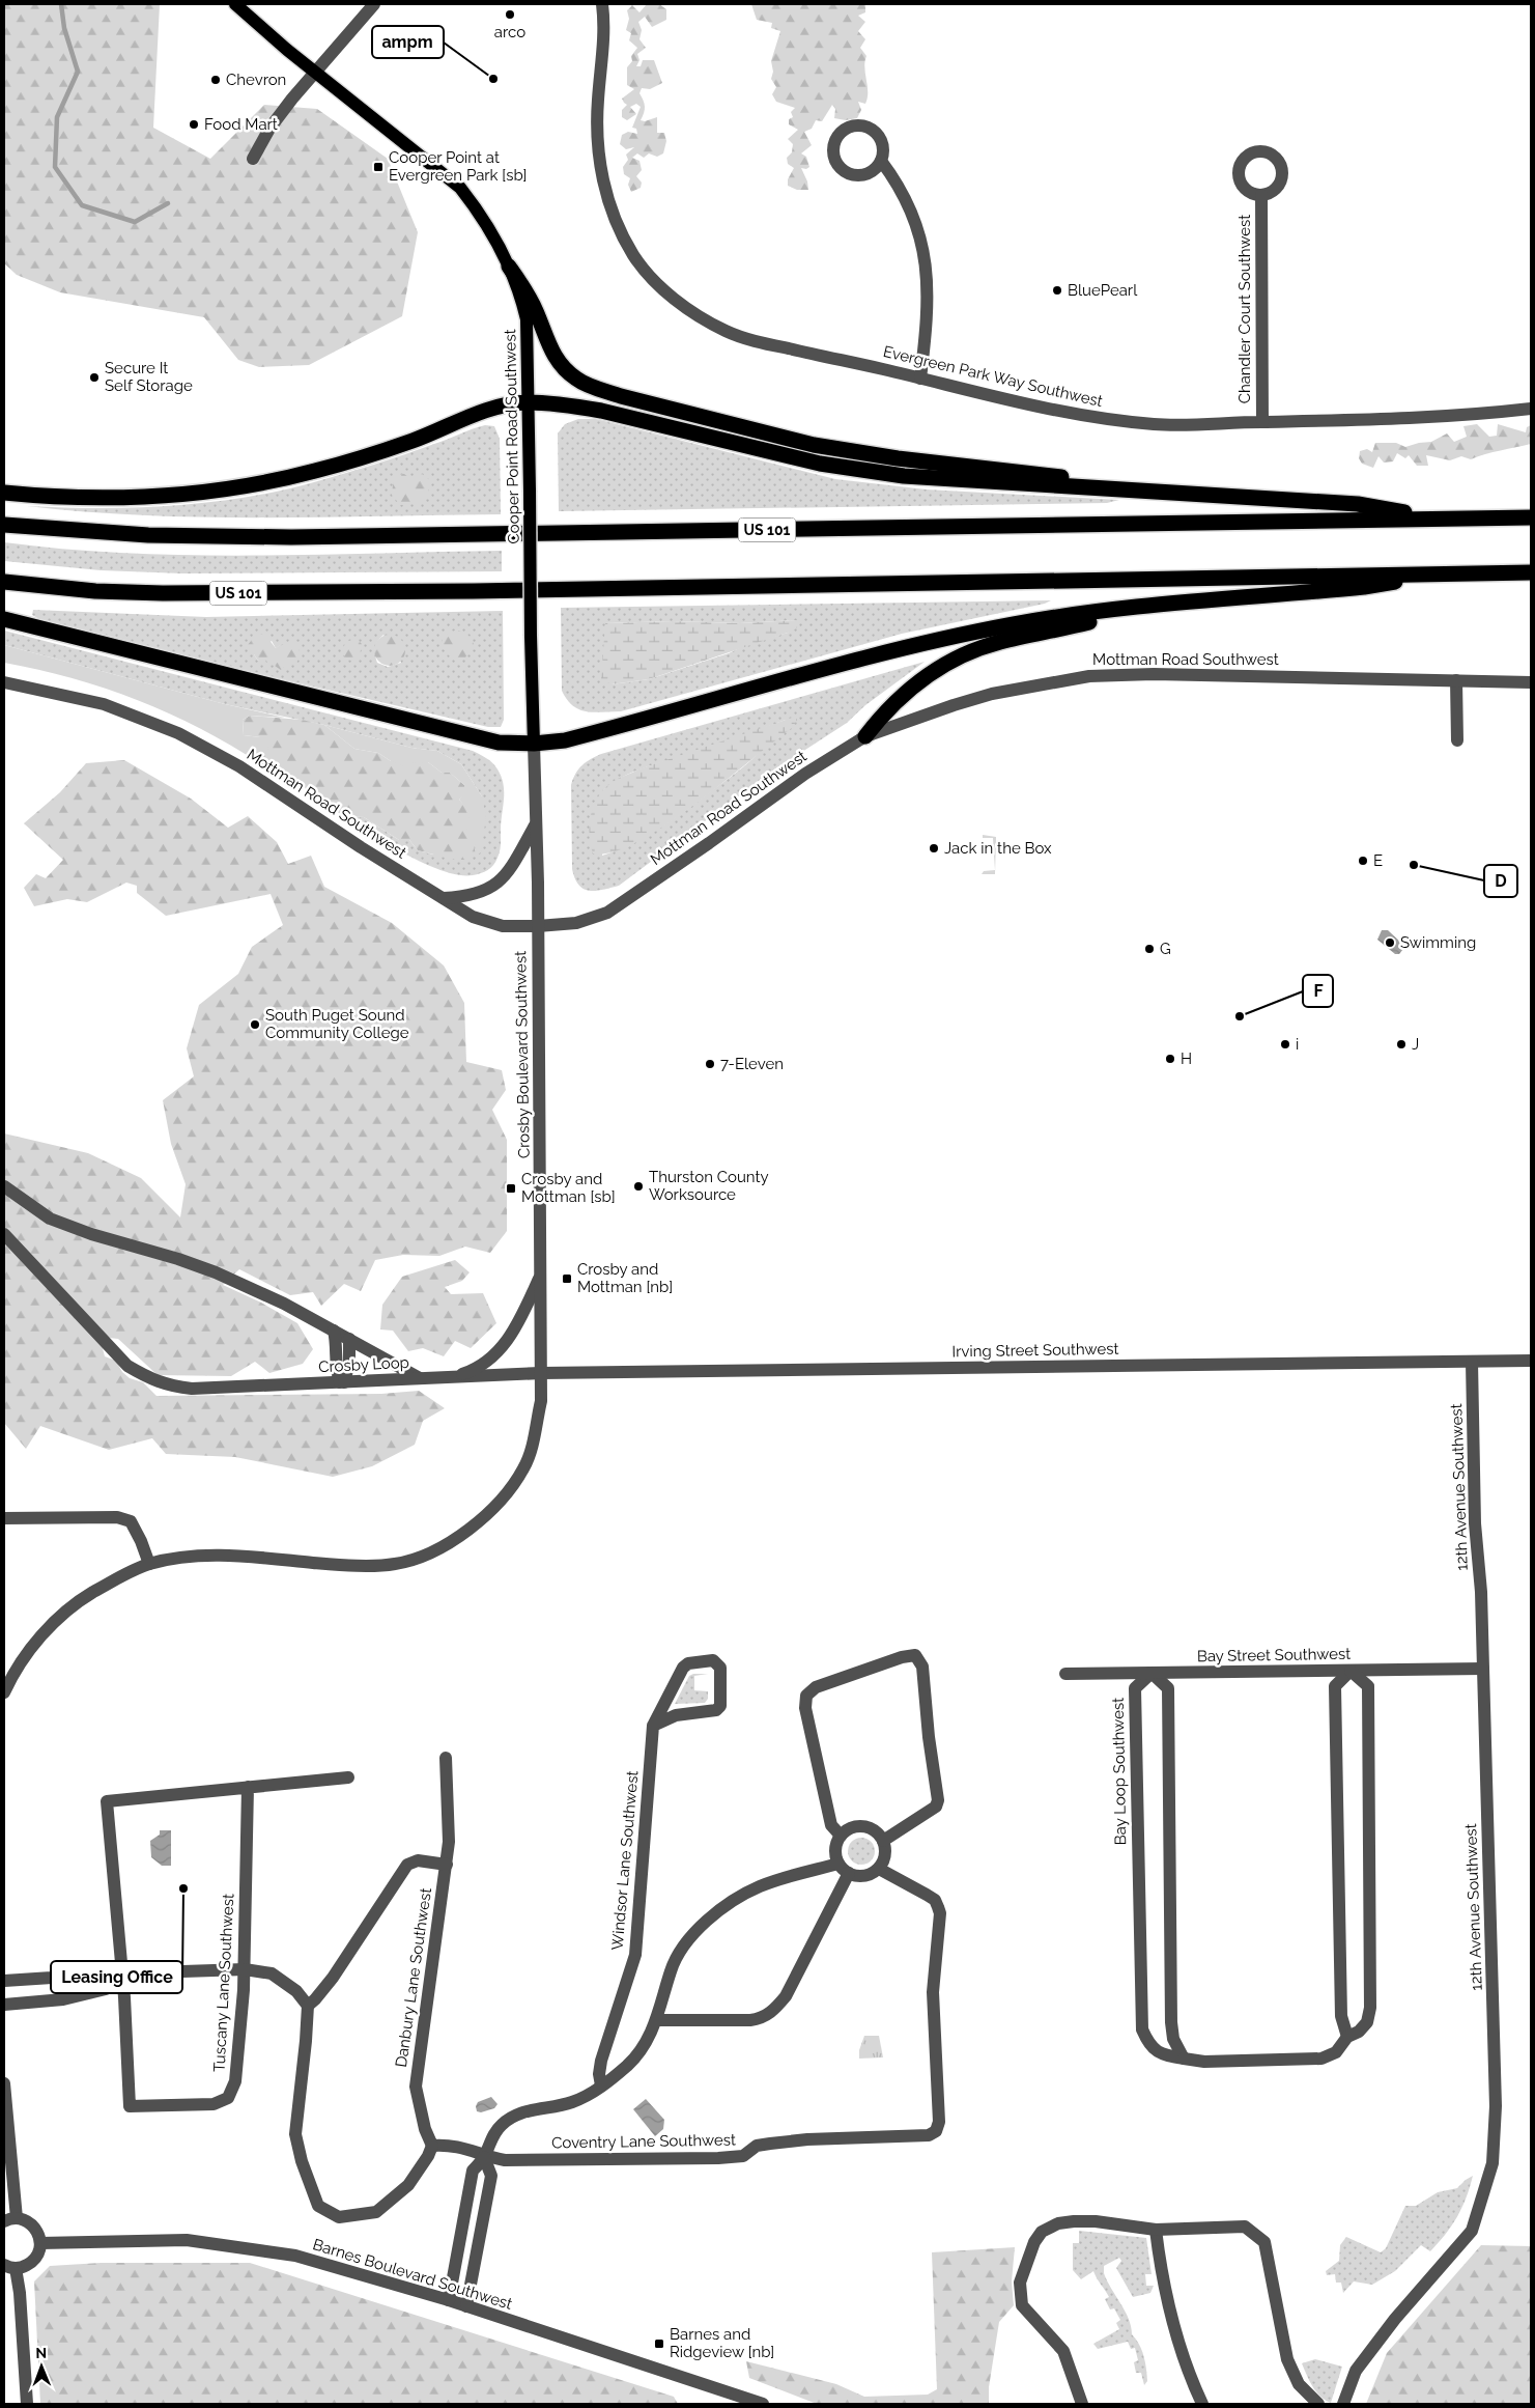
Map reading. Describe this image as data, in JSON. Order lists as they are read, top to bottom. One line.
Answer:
{"streets":{"highway":["US 101"],"main road":["Cooper Point Road Southwest","Crosby Boulevard Southwest"],"street":["Chandler Court Southwest","Evergreen Park Way Southwest","Mottman Road Southwest","Irving Street Southwest","Crosby Loop","12th Avenue Southwest","Bay Street Southwest","Bay Loop Southwest","Windsor Lane Southwest","Danbury Lane Southwest","Tuscany Lane Southwest","Coventry Lane Southwest","Barnes Boulevard Southwest"]},"crossings":[["Chandler Court Southwest","Evergreen Park Way Southwest"],["Cooper Point Road Southwest","Crosby Boulevard Southwest"],["Mottman Road Southwest","Crosby Boulevard Southwest"],["Crosby Boulevard Southwest","Irving Street Southwest"],["Irving Street Southwest","Crosby Loop"],["Irving Street Southwest","12th Avenue Southwest"],["12th Avenue Southwest","Bay Street Southwest"],["Bay Street Southwest","Bay Loop Southwest"]],"places":{"other":["arco","ampm","Chevron","Food Mart","BluePearl","Secure It Self Storage","Jack in the Box","E","D","Swimming","G","F","South Puget Sound Community College","i","J","H","7-Eleven","Thurston County Worksource","Leasing Office"],"transit":["Cooper Point at Evergreen Park [sb]","Crosby and Mottman [sb]","Crosby and Mottman [nb]","Barnes and Ridgeview [nb]"]},"north":"top"}
